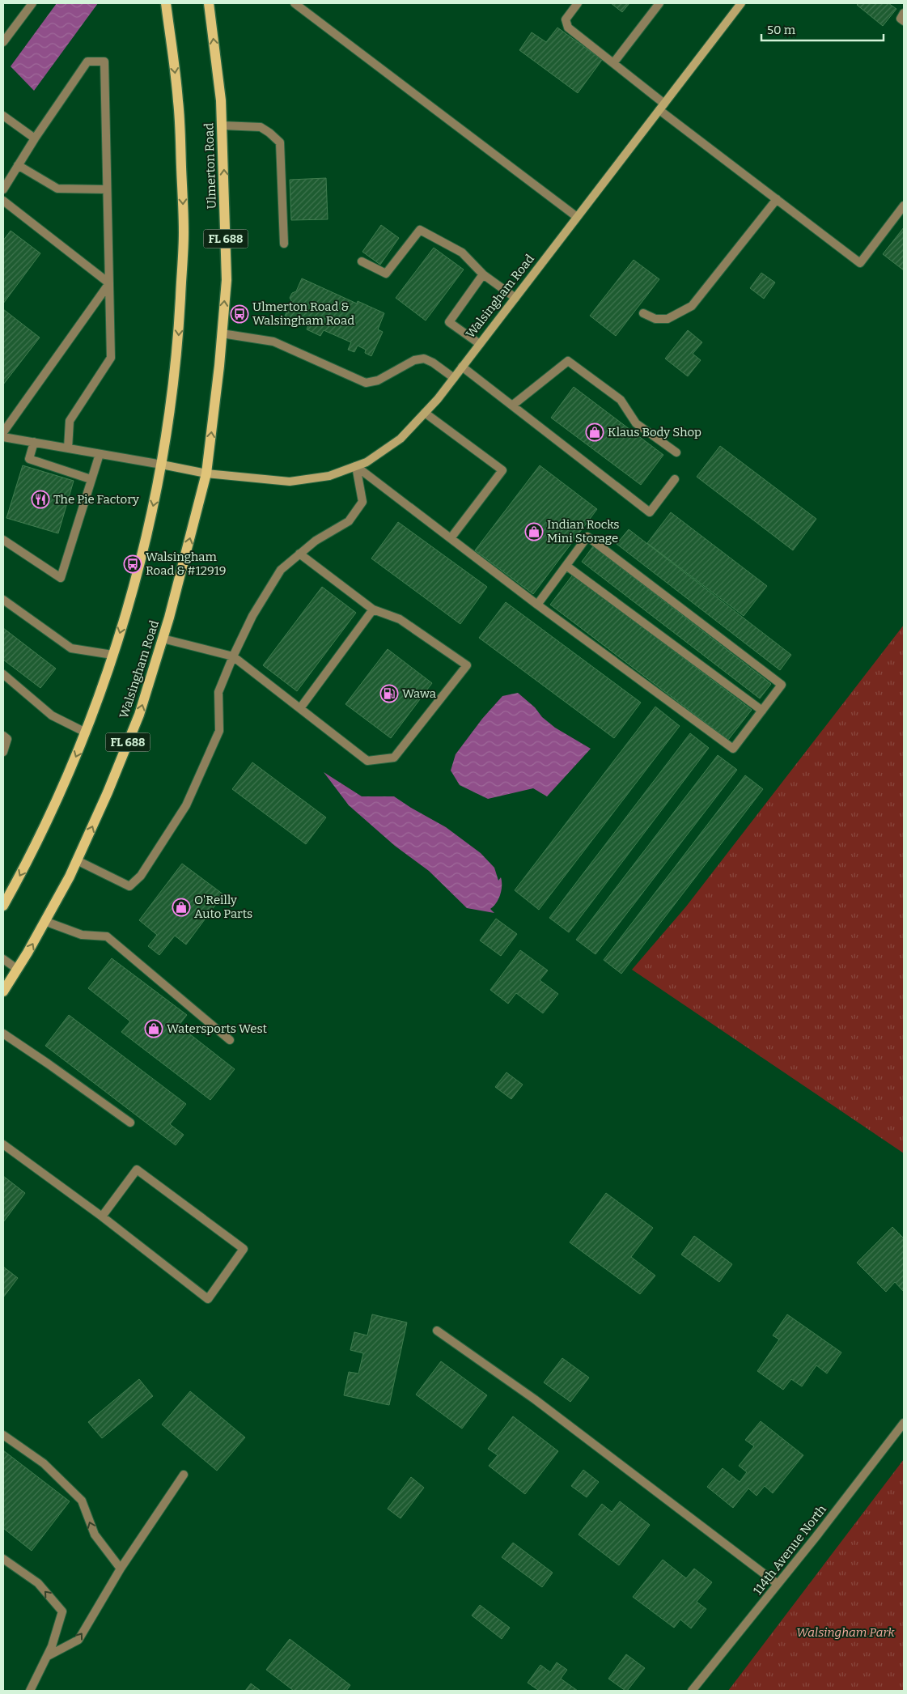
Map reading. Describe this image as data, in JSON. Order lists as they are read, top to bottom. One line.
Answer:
{"streets":{"main road":["Ulmerton Road","FL 688","Walsingham Road"],"street":["114th Avenue North"]},"crossings":[["Ulmerton Road","Walsingham Road"]],"parks":["Walsingham Park"],"places":{"bus stop":["Ulmerton Road & Walsingham Road","Walsingham Road & #12919"],"shop":["Klaus Body Shop","Indian Rocks Mini Storage","O'Reilly Auto Parts","Watersports West"],"restaurant":["The Pie Factory"],"fuel station":["Wawa"]},"scale_bar":"50 m"}
